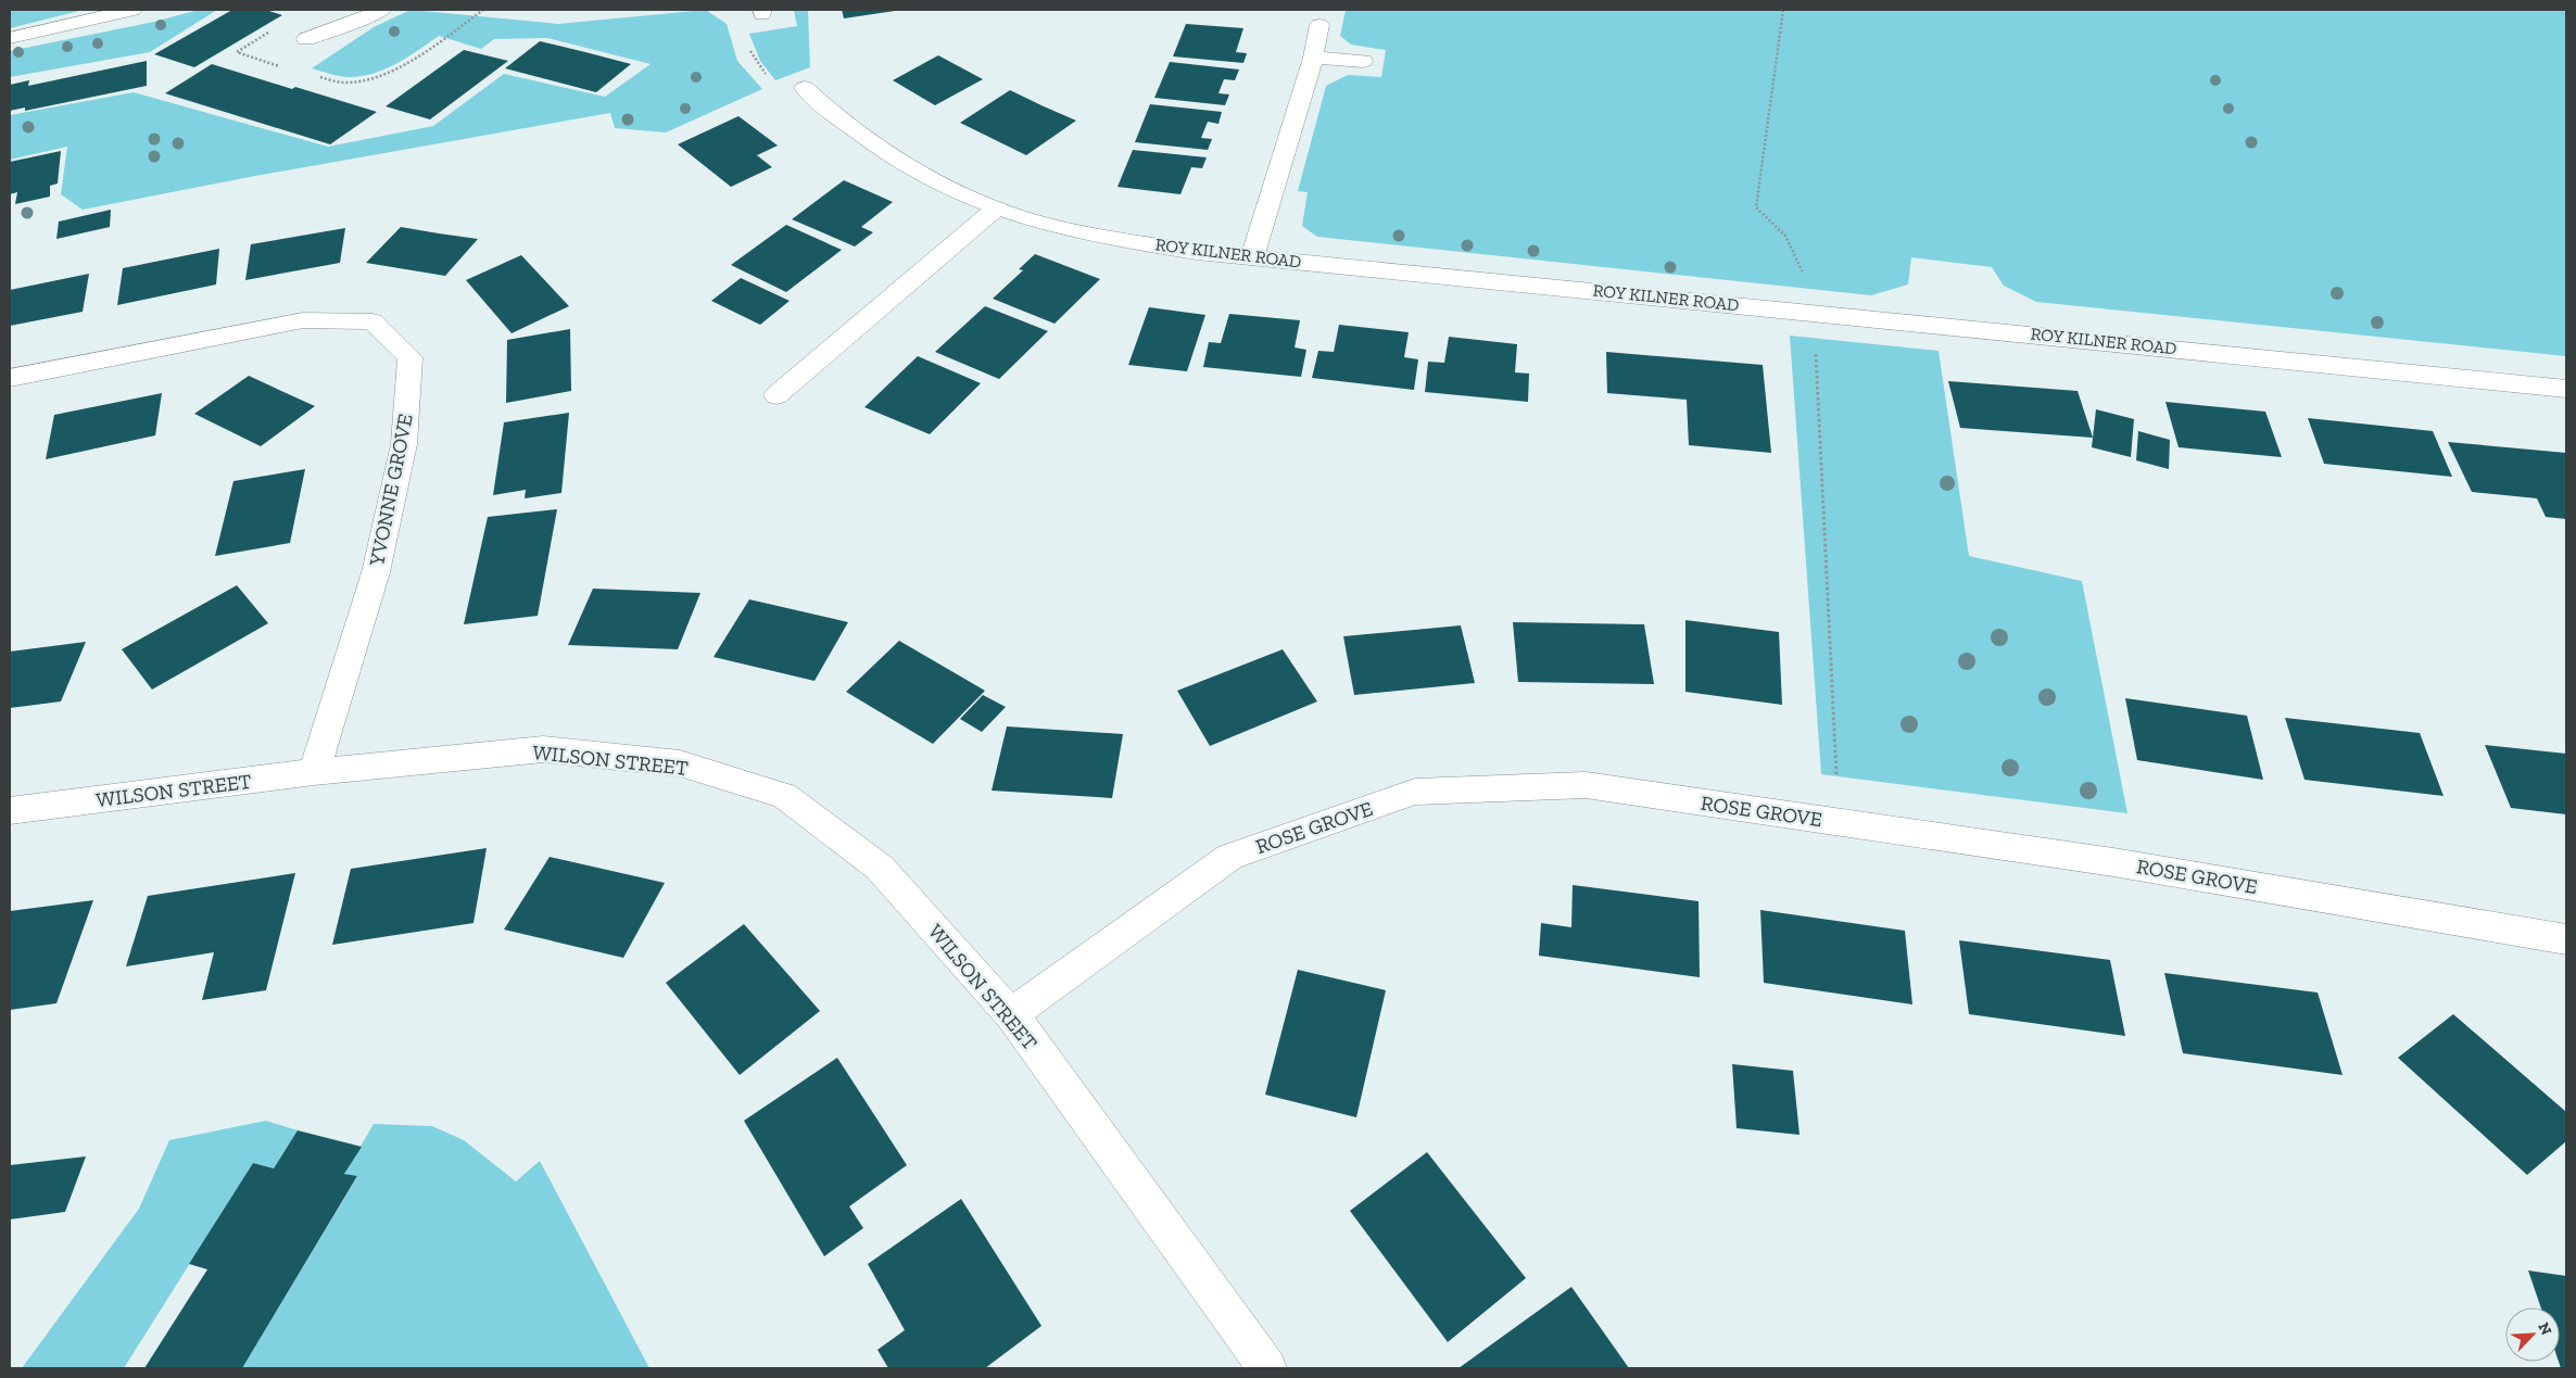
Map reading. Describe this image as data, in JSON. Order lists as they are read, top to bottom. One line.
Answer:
{"streets":{"street":["ROY KILNER ROAD","YVONNE GROVE","WILSON STREET","ROSE GROVE"]},"crossings":[["YVONNE GROVE","WILSON STREET"],["WILSON STREET","ROSE GROVE"]],"north":"top right"}
